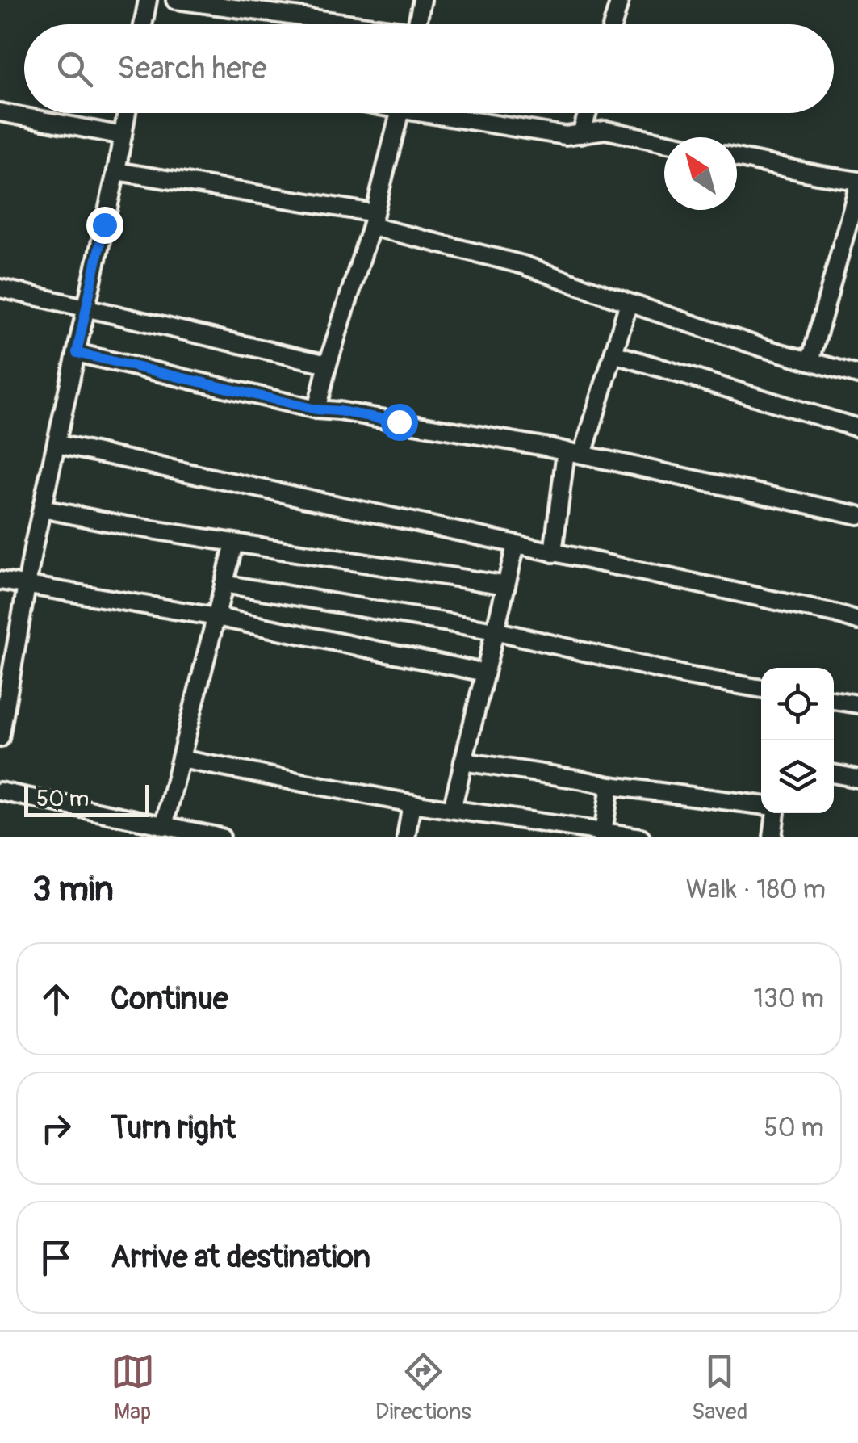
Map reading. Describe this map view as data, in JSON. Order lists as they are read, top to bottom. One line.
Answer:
{"scale_bar":"50 m","north":"top left","page":{"search":"Search here","scale":"50 m","heading":["3 min","Walk · 180 m"],"list":[["Continue","130 m"],["Turn right","50 m"],"Arrive at destination"],"nav":["Map","Directions","Saved"]}}
